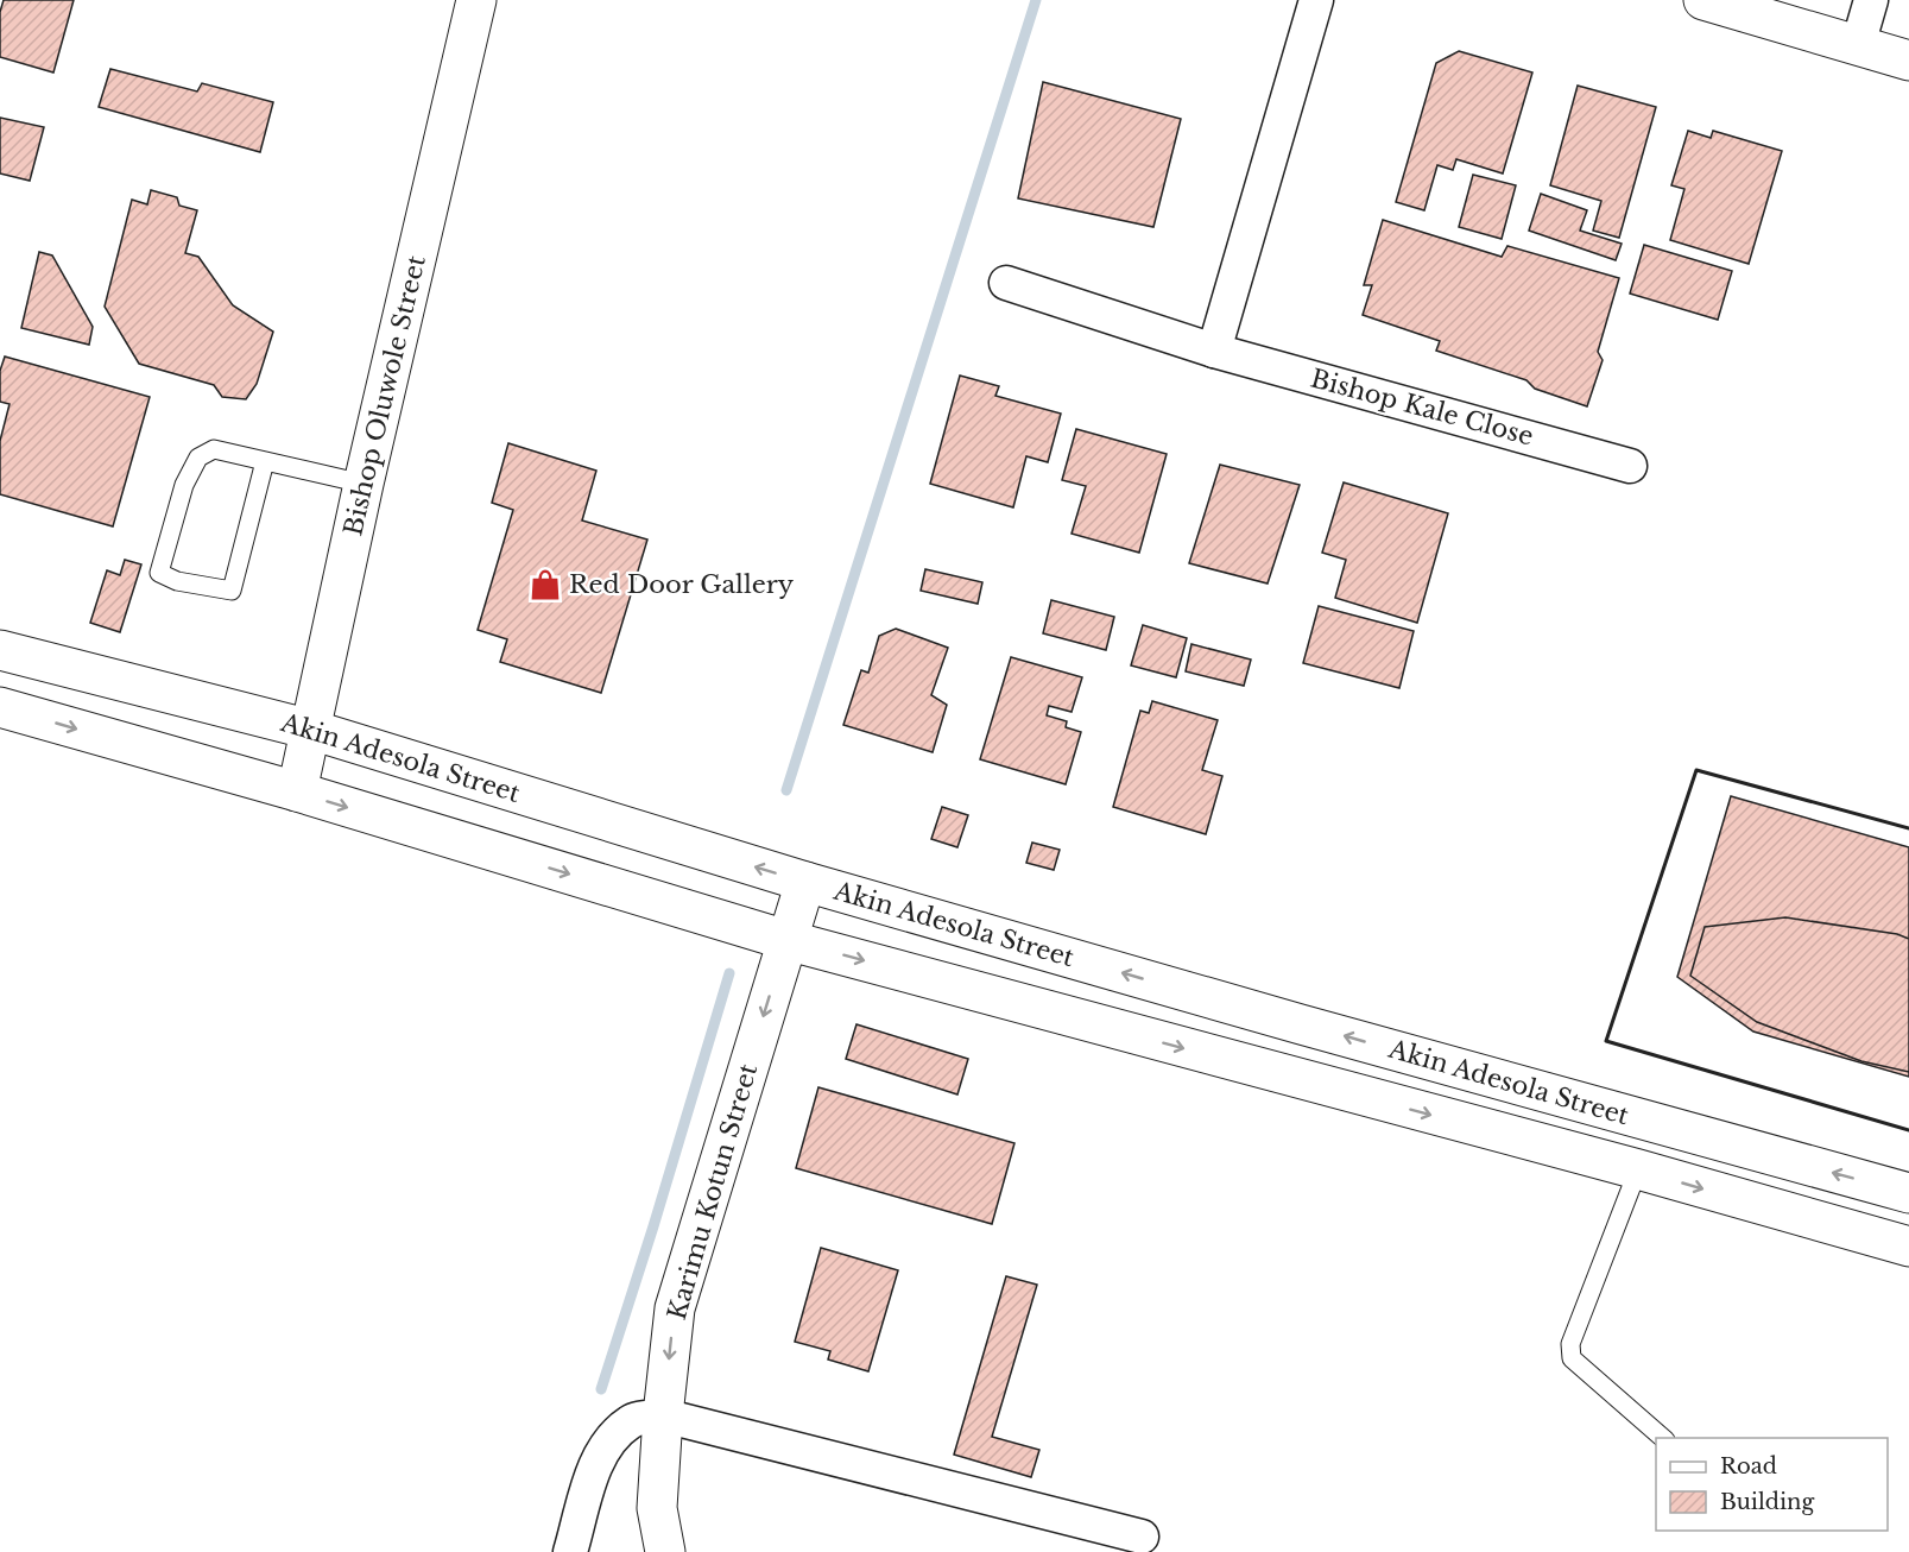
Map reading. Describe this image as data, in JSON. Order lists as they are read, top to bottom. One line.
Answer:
{"streets":{"main road":["Bishop Oluwole Street","Akin Adesola Street","Karimu Kotun Street"],"street":["Bishop Kale Close"]},"crossings":[["Bishop Oluwole Street","Akin Adesola Street"],["Akin Adesola Street","Karimu Kotun Street"]],"one_way":["Karimu Kotun Street"],"places":{"shop":["Red Door Gallery"]},"legend":["Road","Building"]}
